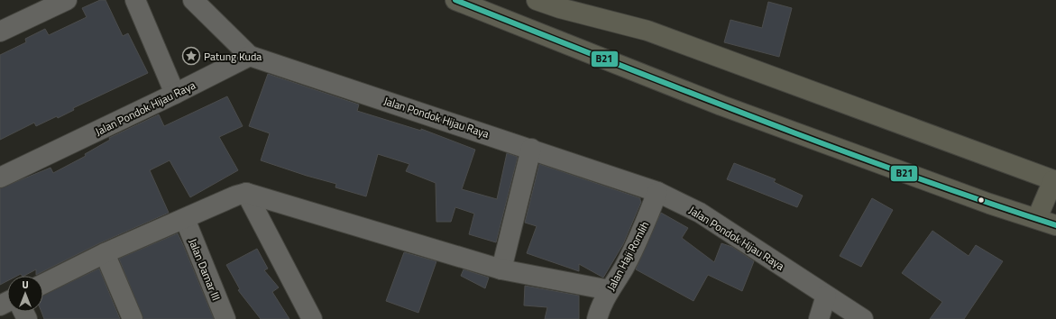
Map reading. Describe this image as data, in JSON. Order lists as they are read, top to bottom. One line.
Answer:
{"streets":{"street":["Jalan Pondok Hijau Raya","Jalan Haji Romlih","Jalan Damar III"]},"crossings":[["Jalan Pondok Hijau Raya","Jalan Haji Romlih"]],"places":{"place":["Patung Kuda"]},"lines":["transit line B21"],"north":"top"}
